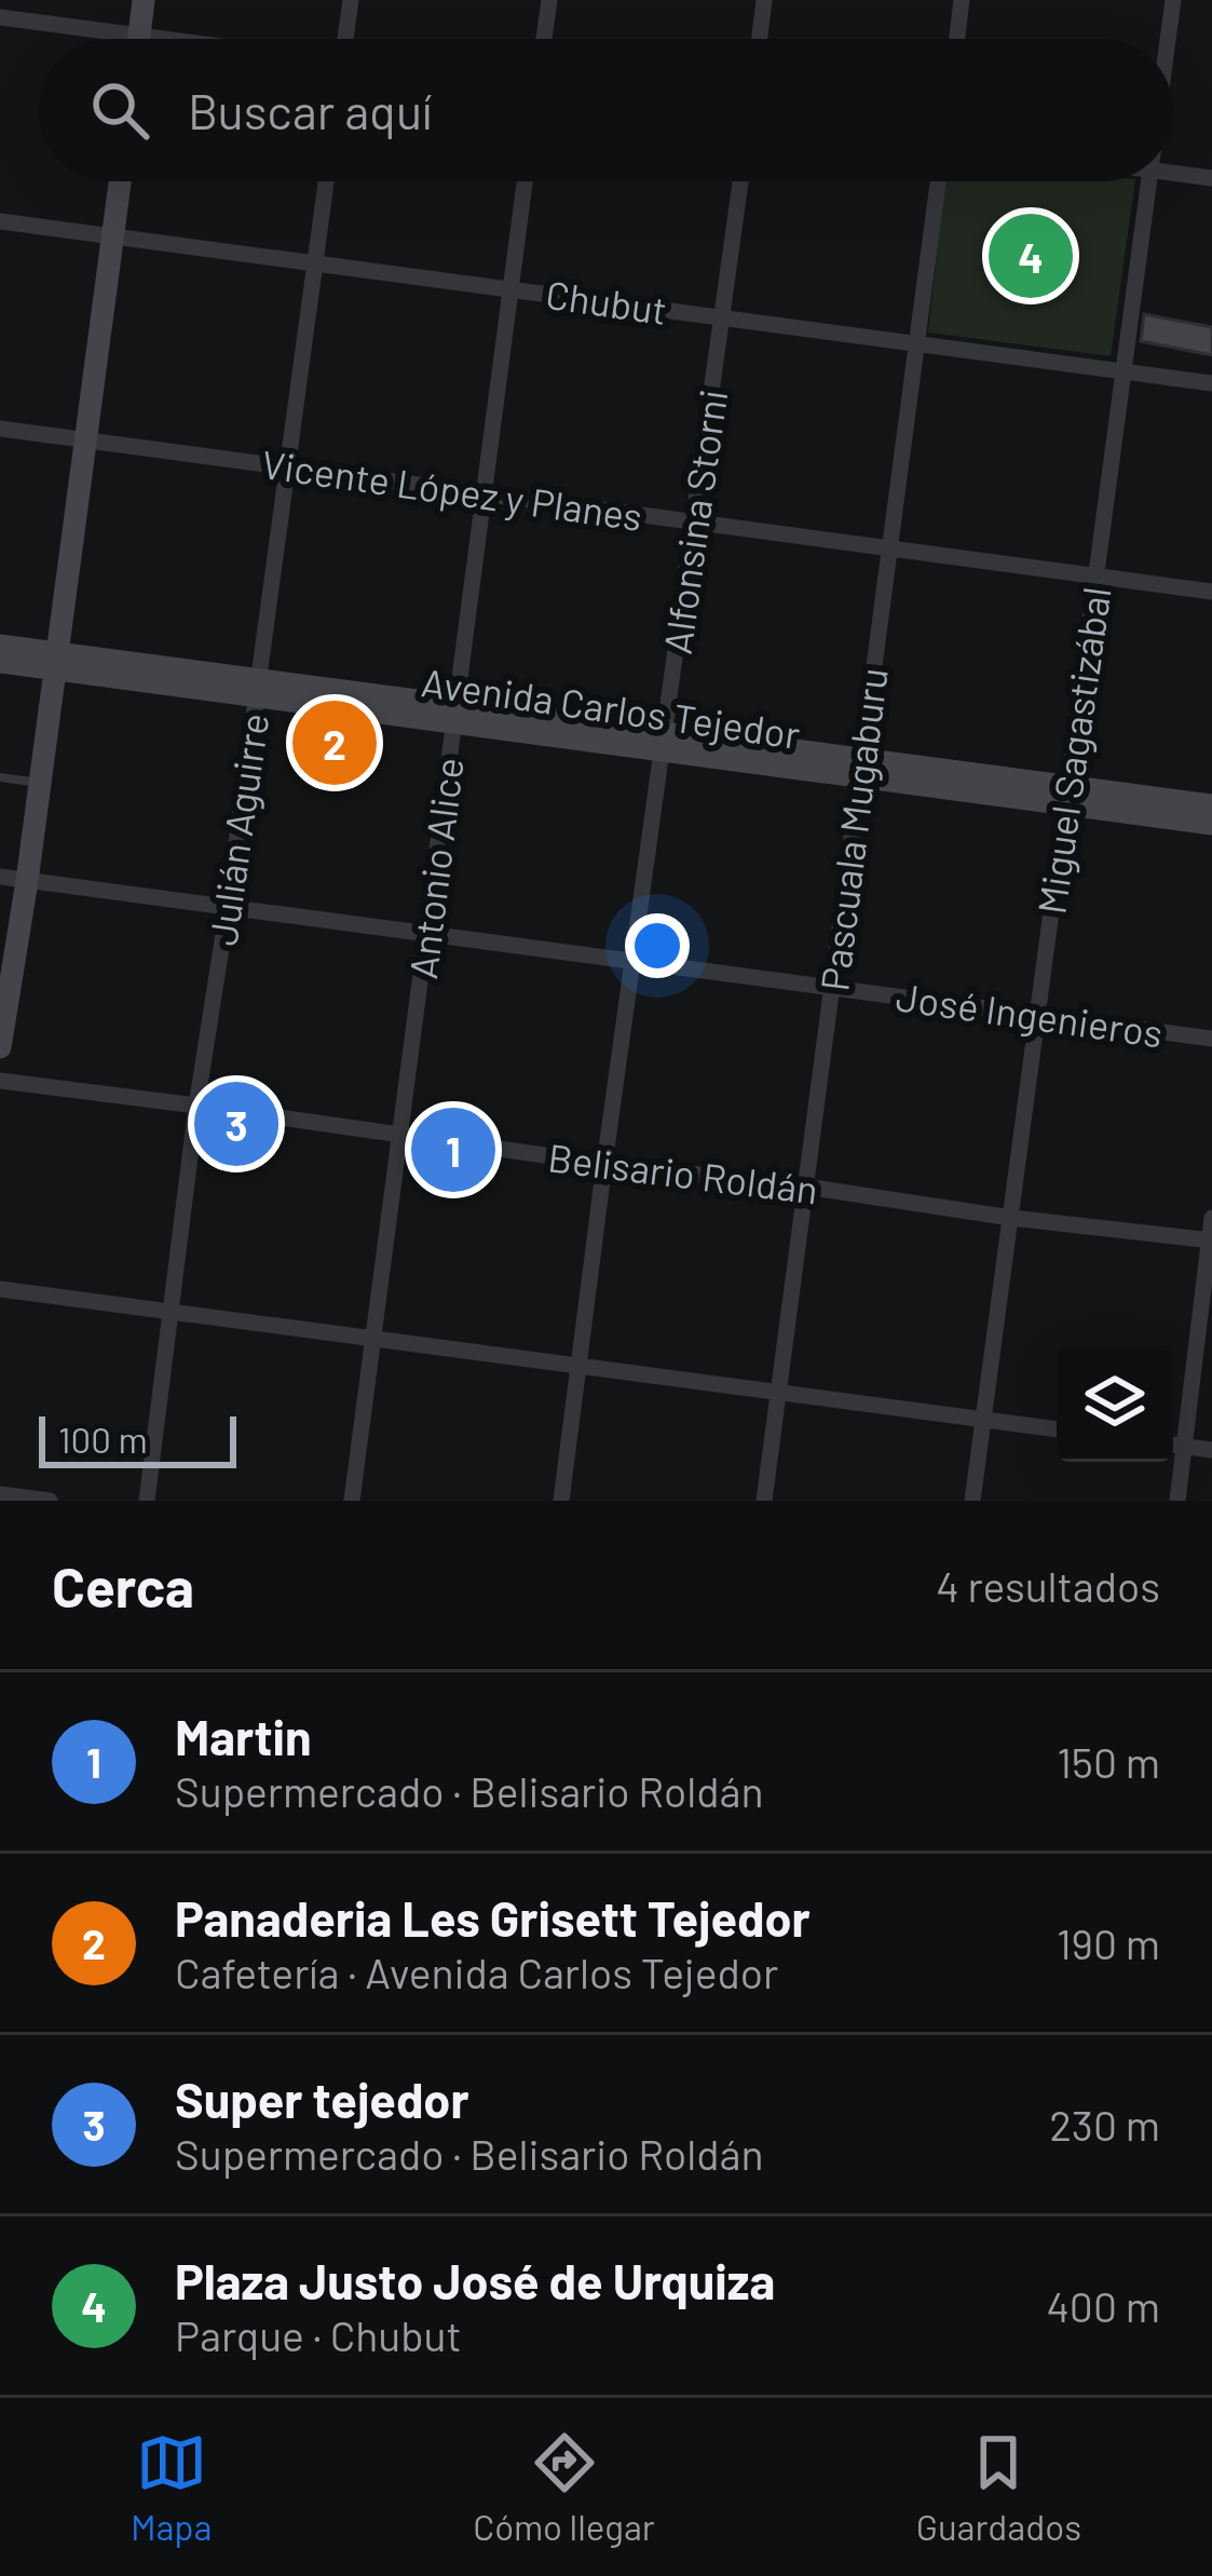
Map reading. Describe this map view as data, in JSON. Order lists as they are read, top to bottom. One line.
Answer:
{"streets":{"main road":["Avenida Carlos Tejedor"],"street":["Chubut","Vicente López y Planes","Alfonsina Storni","Miguel Sagastizábal","Julián Aguirre","Pascuala Mugaburu","Antonio Alice","José Ingenieros","Belisario Roldán"]},"crossings":[["Chubut","Alfonsina Storni"],["Chubut","Miguel Sagastizábal"],["Chubut","Julián Aguirre"],["Chubut","Pascuala Mugaburu"],["Chubut","Antonio Alice"],["Vicente López y Planes","Alfonsina Storni"],["Vicente López y Planes","Miguel Sagastizábal"],["Vicente López y Planes","Julián Aguirre"],["Vicente López y Planes","Pascuala Mugaburu"],["Vicente López y Planes","Antonio Alice"],["Alfonsina Storni","Avenida Carlos Tejedor"],["Alfonsina Storni","José Ingenieros"],["Alfonsina Storni","Belisario Roldán"],["Avenida Carlos Tejedor","Miguel Sagastizábal"],["Avenida Carlos Tejedor","Julián Aguirre"],["Avenida Carlos Tejedor","Pascuala Mugaburu"],["Avenida Carlos Tejedor","Antonio Alice"],["Miguel Sagastizábal","José Ingenieros"],["Miguel Sagastizábal","Belisario Roldán"],["Julián Aguirre","José Ingenieros"],["Julián Aguirre","Belisario Roldán"],["Pascuala Mugaburu","José Ingenieros"],["Pascuala Mugaburu","Belisario Roldán"],["Antonio Alice","José Ingenieros"],["Antonio Alice","Belisario Roldán"]],"scale_bar":"100 m","page":{"search":"Buscar aquí","pins":["4","2","3","1"],"scale":"100 m","heading":["Cerca","4 resultados"],"list":[{"mark":"1","name":"Martin","note":"Supermercado · Belisario Roldán","value":"150 m"},{"mark":"2","name":"Panaderia Les Grisett Tejedor","note":"Cafetería · Avenida Carlos Tejedor","value":"190 m"},{"mark":"3","name":"Super tejedor","note":"Supermercado · Belisario Roldán","value":"230 m"},{"mark":"4","name":"Plaza Justo José de Urquiza","note":"Parque · Chubut","value":"400 m"}],"nav":["Mapa","Cómo llegar","Guardados"]}}
